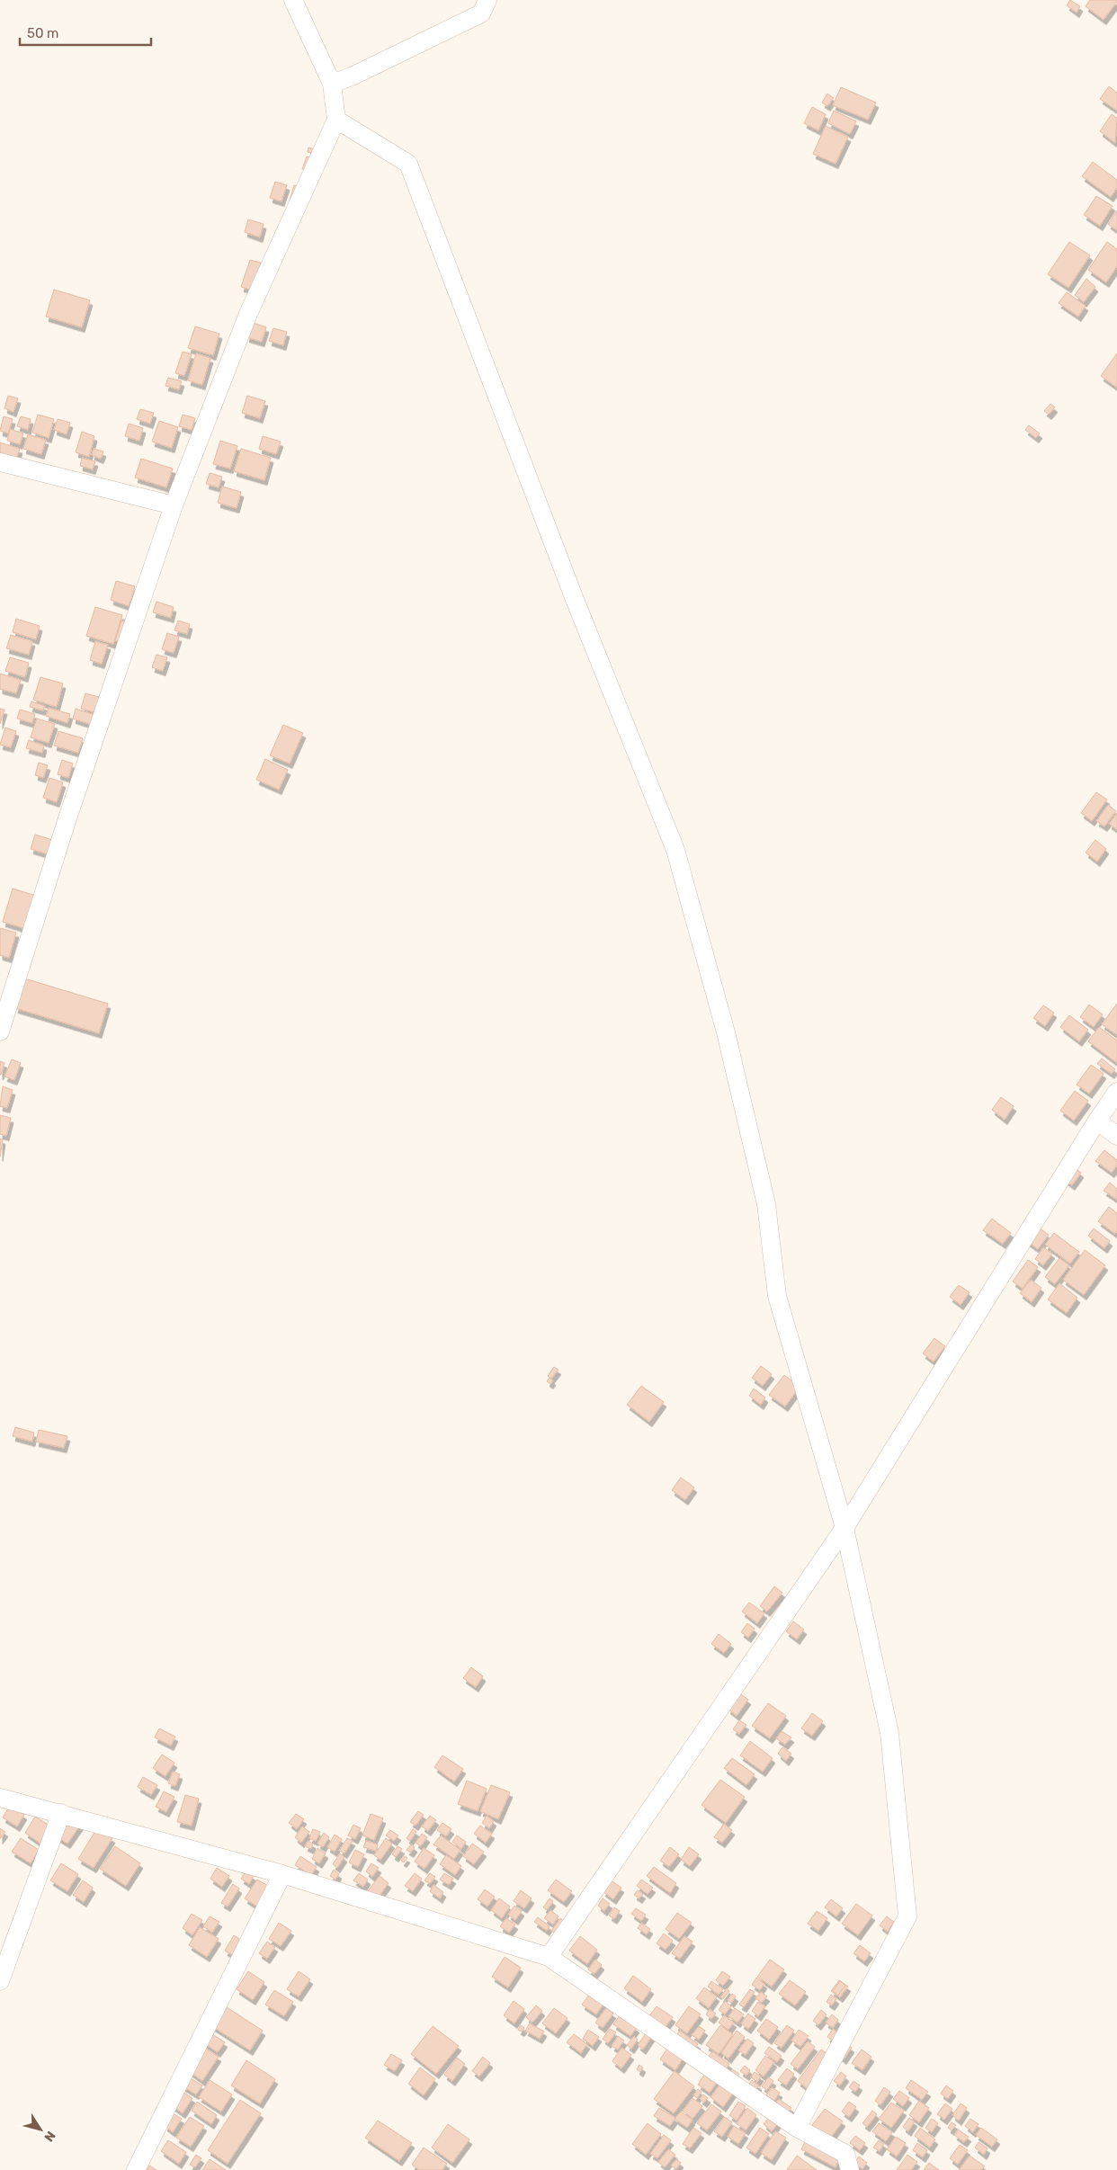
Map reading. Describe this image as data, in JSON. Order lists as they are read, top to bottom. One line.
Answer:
{"scale_bar":"50 m","north":"bottom right"}
